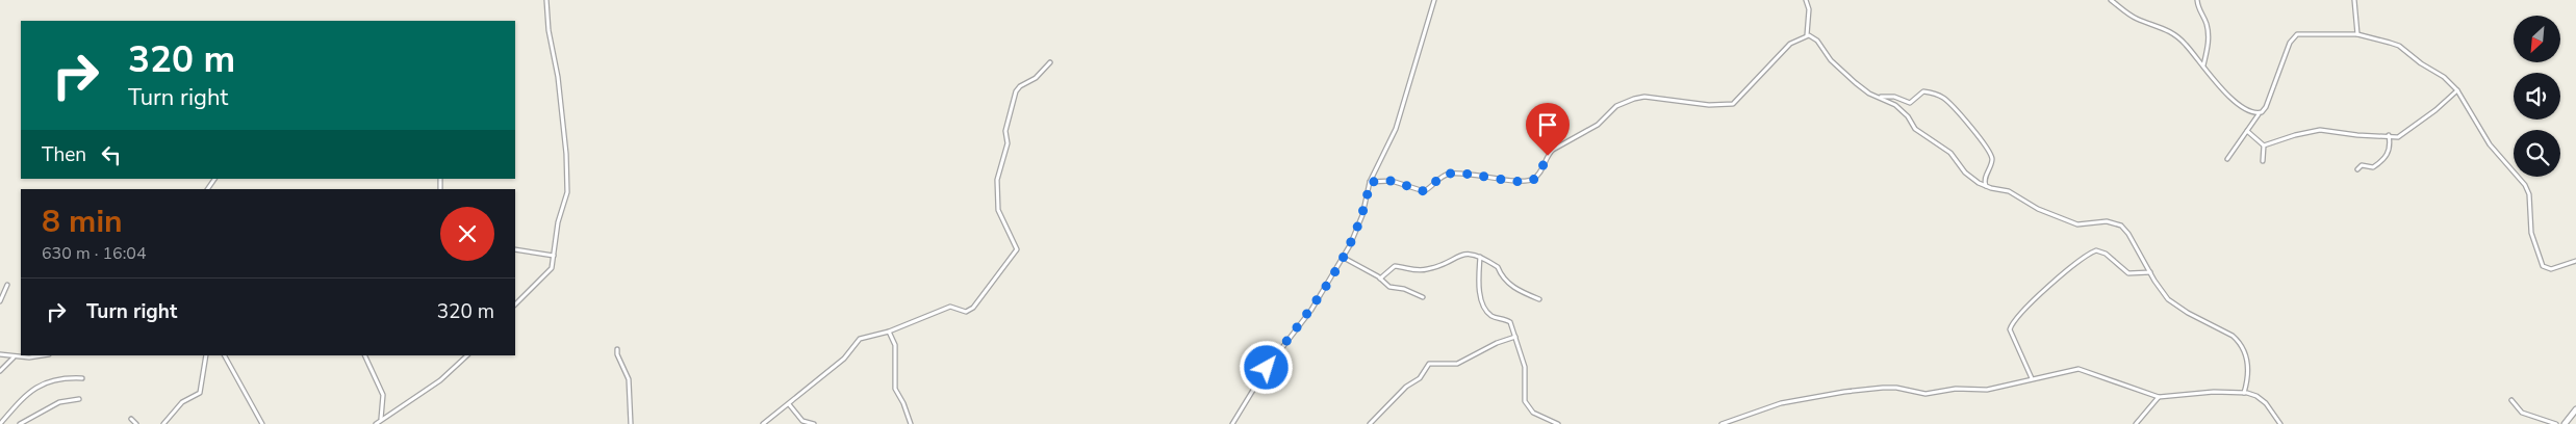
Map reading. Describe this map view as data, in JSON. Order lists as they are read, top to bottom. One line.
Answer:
{"north":"bottom left","page":{"turn":["320 m","Turn right"],"then":"Then","heading":["8 min","630 m · 16:04"],"list":[{"name":"Turn right","value":"320 m"}]}}
